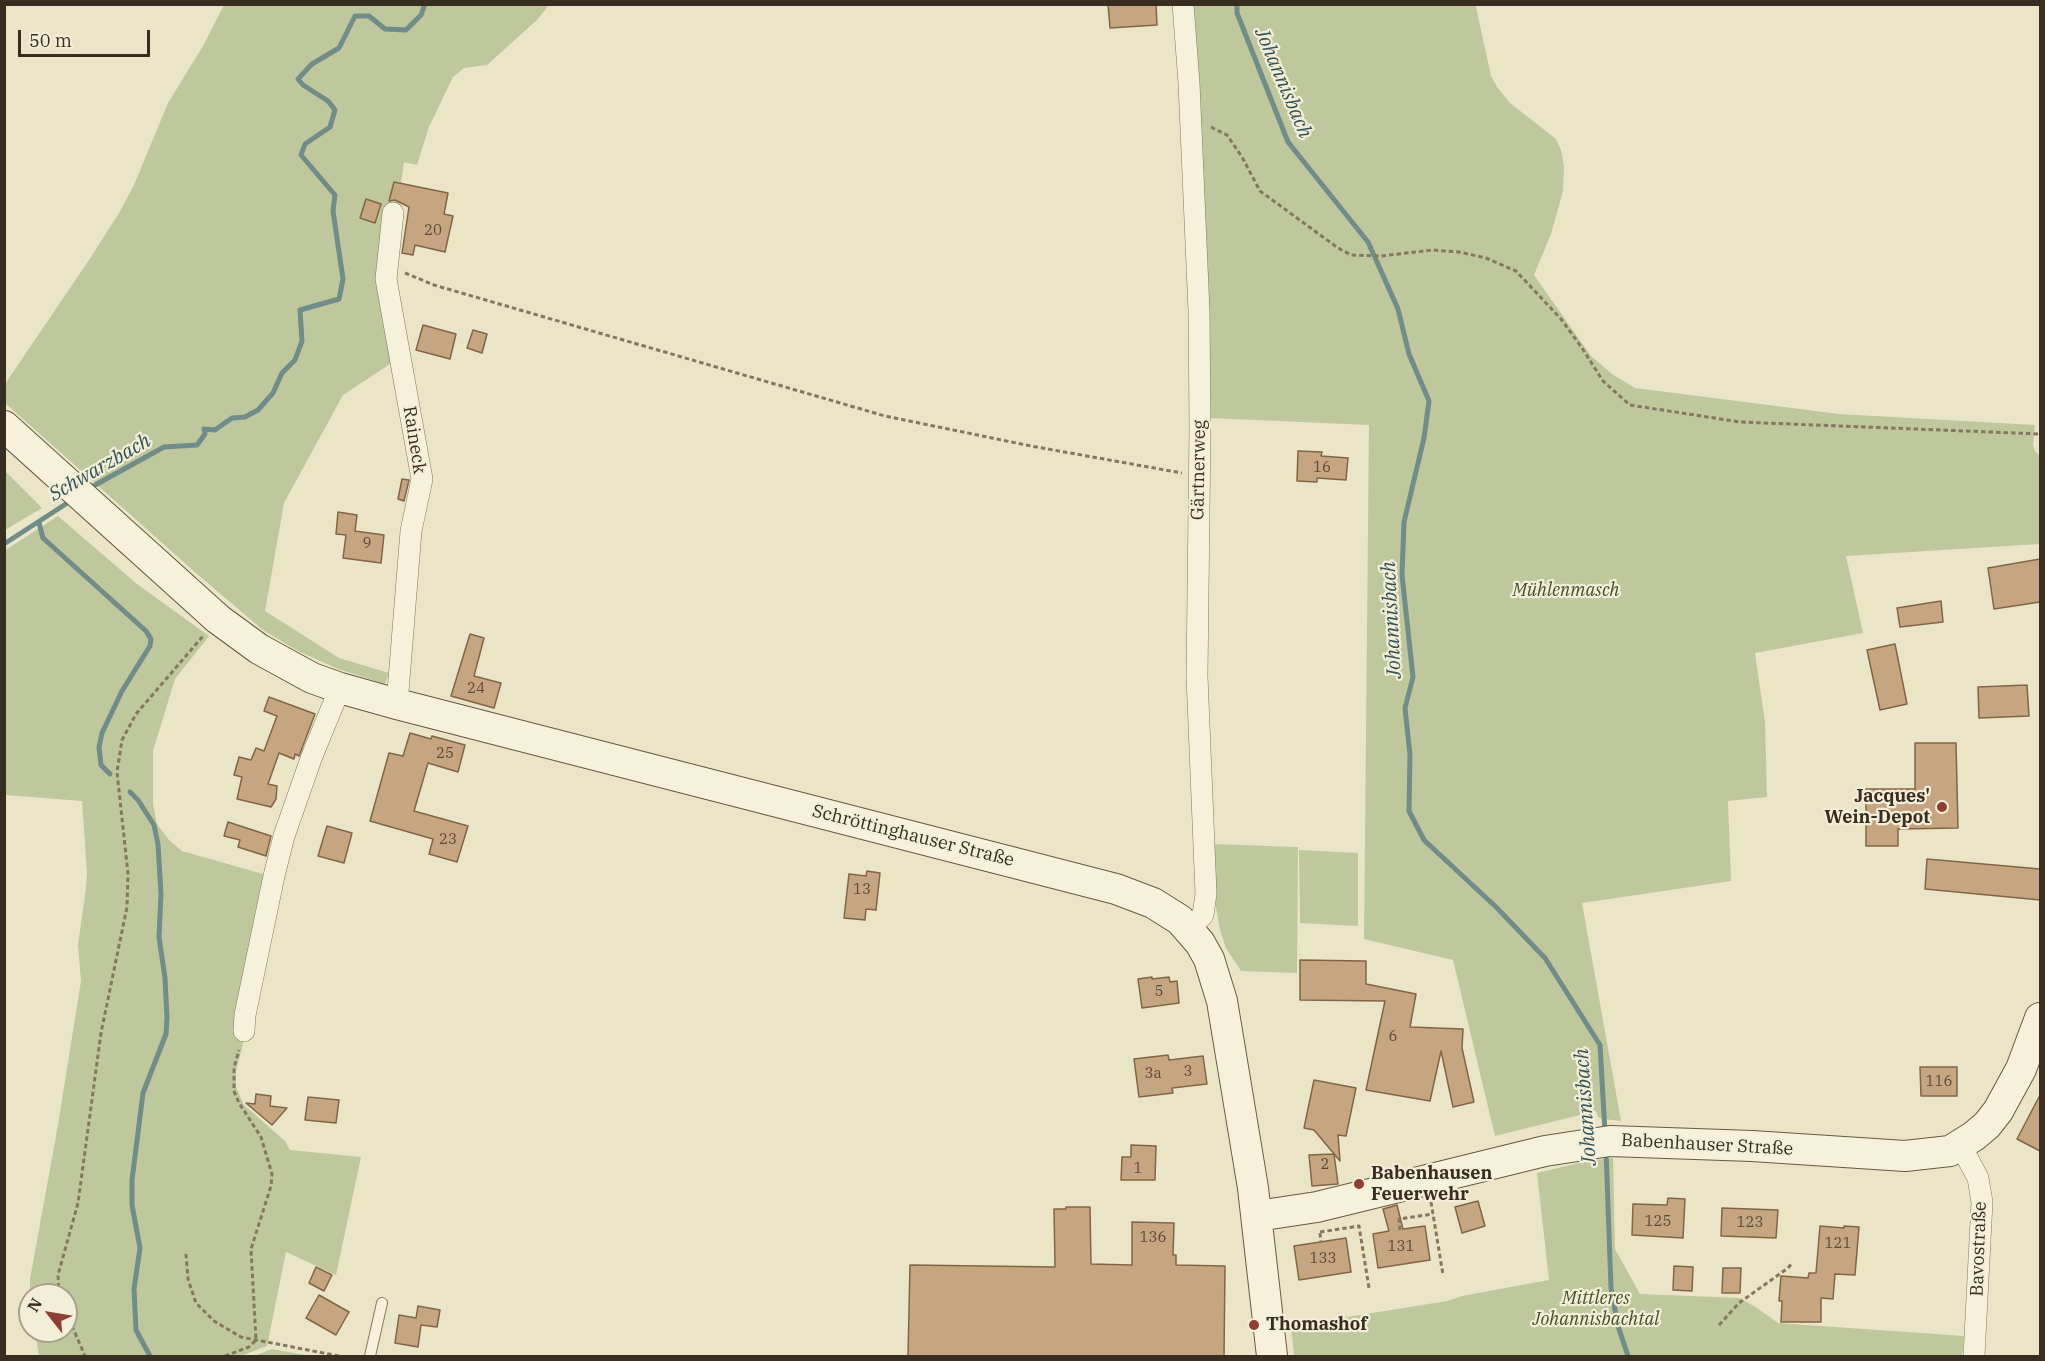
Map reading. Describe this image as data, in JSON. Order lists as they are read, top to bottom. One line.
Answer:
{"streets":{"main road":["Schröttinghauser Straße","Babenhauser Straße"],"street":["Raineck","Gärtnerweg","Bavostraße"]},"crossings":[["Raineck","Schröttinghauser Straße"],["Gärtnerweg","Schröttinghauser Straße"],["Schröttinghauser Straße","Babenhauser Straße"],["Babenhauser Straße","Bavostraße"]],"water":["Johannisbach","Schwarzbach"],"parks":["Mühlenmasch","Mittleres Johannisbachtal"],"places":["Jacques' Wein-Depot","Babenhausen Feuerwehr","Thomashof"],"house_numbers":["20","16","9","24","25","23","13","5","6","3","3a","116","2","1","125","123","136","121","131","133"],"scale_bar":"50 m","north":"top left"}
